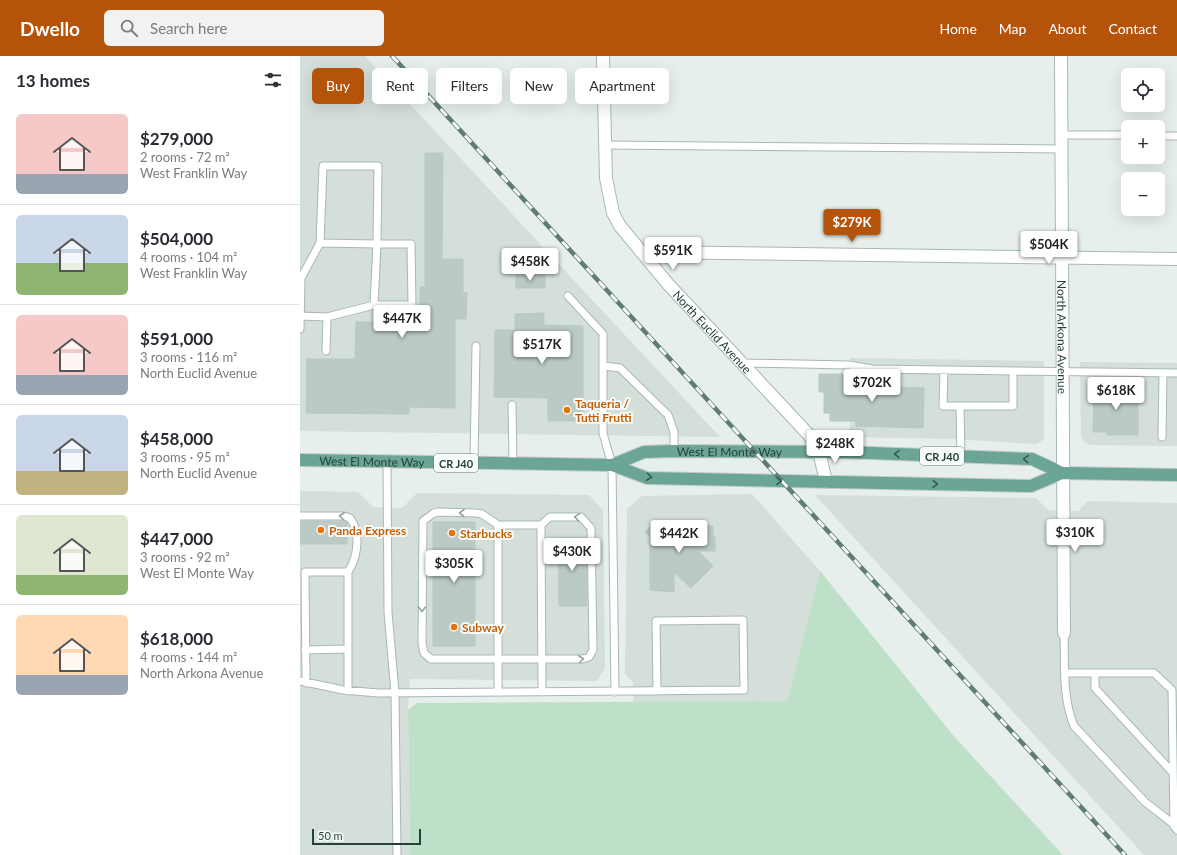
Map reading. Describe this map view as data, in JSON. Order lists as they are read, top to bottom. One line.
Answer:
{"streets":{"main road":["West El Monte Way","CR J40"],"street":["North Euclid Avenue","North Arkona Avenue"]},"crossings":[["North Euclid Avenue","West El Monte Way"],["North Arkona Avenue","West El Monte Way"]],"places":["Taqueria / Tutti Frutti","Panda Express","Starbucks","Subway"],"scale_bar":"50 m","page":{"header":"Dwello","search":"Search here","nav":["Home","Map","About","Contact"],"heading":"13 homes","map_buttons":["+","−"],"chip":["Buy","Rent","Filters","New","Apartment"],"list":[{"name":"$279,000","note":"2 rooms · 72 m² · West Franklin Way"},{"name":"$504,000","note":"4 rooms · 104 m² · West Franklin Way"},{"name":"$591,000","note":"3 rooms · 116 m² · North Euclid Avenue"},{"name":"$458,000","note":"3 rooms · 95 m² · North Euclid Avenue"},{"name":"$447,000","note":"3 rooms · 92 m² · West El Monte Way"},{"name":"$618,000","note":"4 rooms · 144 m² · North Arkona Avenue"}],"price":["$279K","$504K","$591K","$458K","$447K","$517K","$702K","$618K","$248K","$310K","$442K","$430K","$305K"],"scale":"50 m"}}
